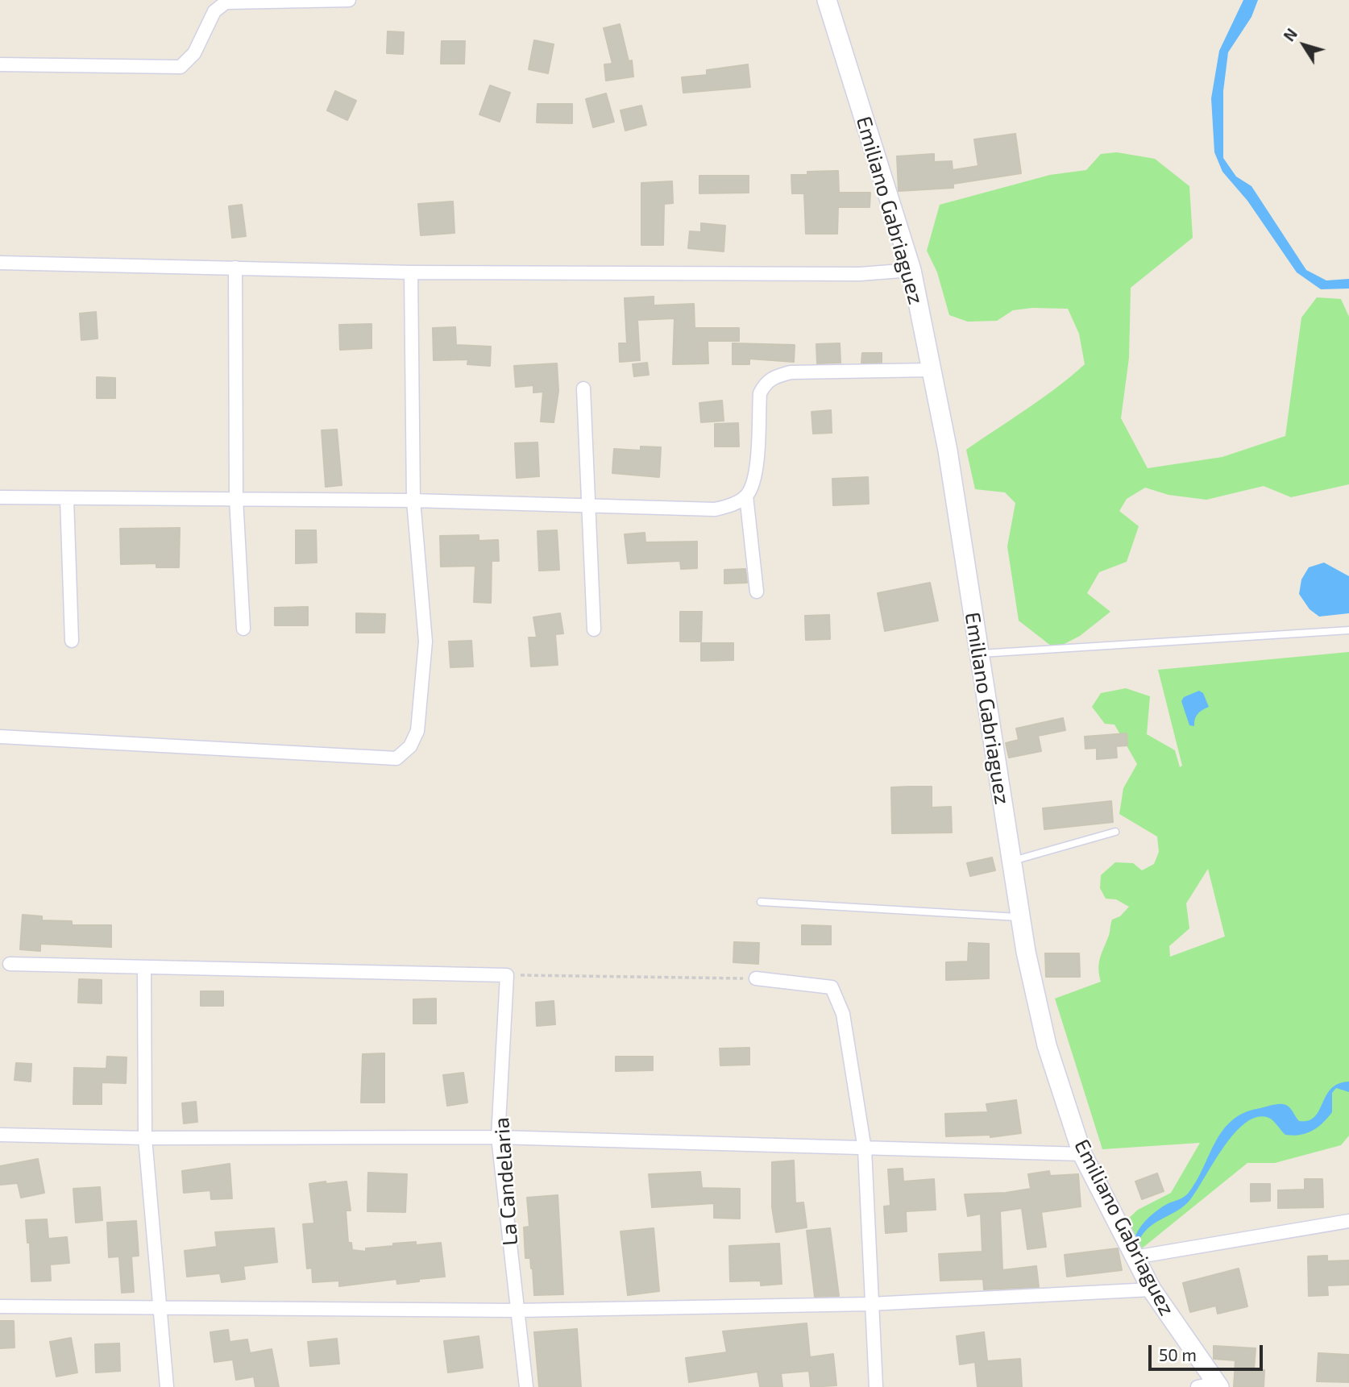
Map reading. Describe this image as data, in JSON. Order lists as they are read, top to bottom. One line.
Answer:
{"streets":{"main road":["Emiliano Gabriaguez"],"street":["La Candelaria"]},"scale_bar":"50 m","north":"top left"}
